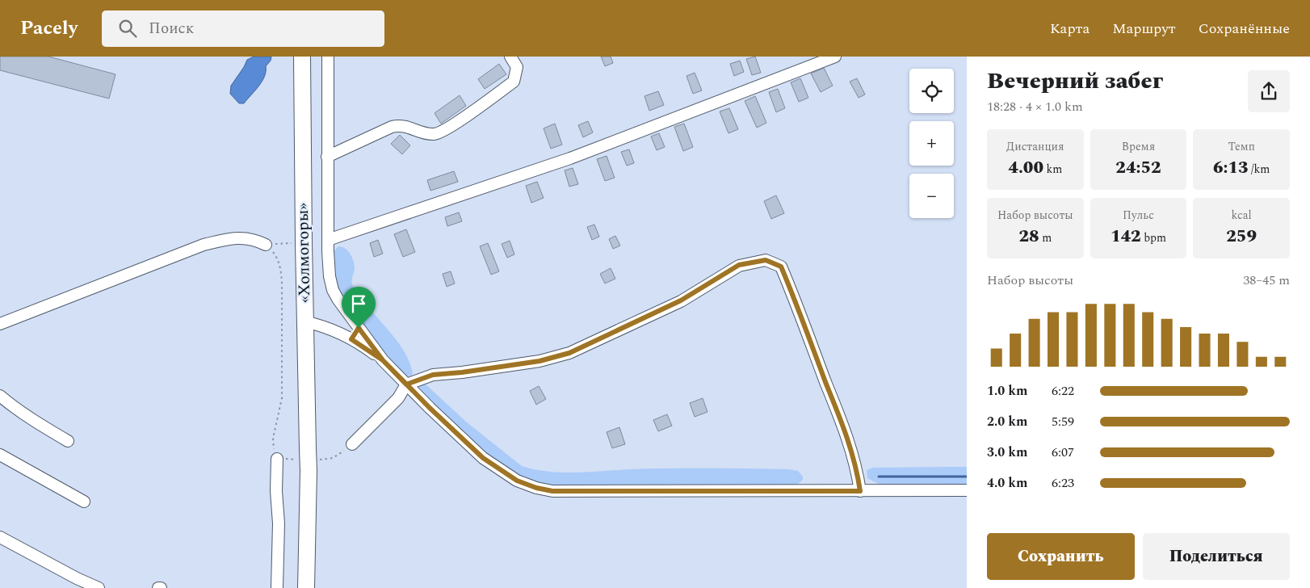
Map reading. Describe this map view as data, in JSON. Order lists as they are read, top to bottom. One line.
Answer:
{"streets":{"highway":["«Холмогоры»"]},"page":{"header":"Pacely","search":"Поиск","nav":["Карта","Маршрут","Сохранённые"],"heading":["Вечерний забег","18:28 · 4 × 1.0 km"],"map_buttons":["+","−"],"stats":[["Дистанция","4.00 km"],["Время","24:52"],["Темп","6:13 /km"],["Набор высоты","28 m"],["Пульс","142 bpm"],["kcal","259"]],"chart":["Набор высоты","38–45 m"],"list":[{"name":"1.0 km","note":"6:22"},{"name":"2.0 km","note":"5:59"},{"name":"3.0 km","note":"6:07"},{"name":"4.0 km","note":"6:23"}],"buttons":["Сохранить","Поделиться"]}}
